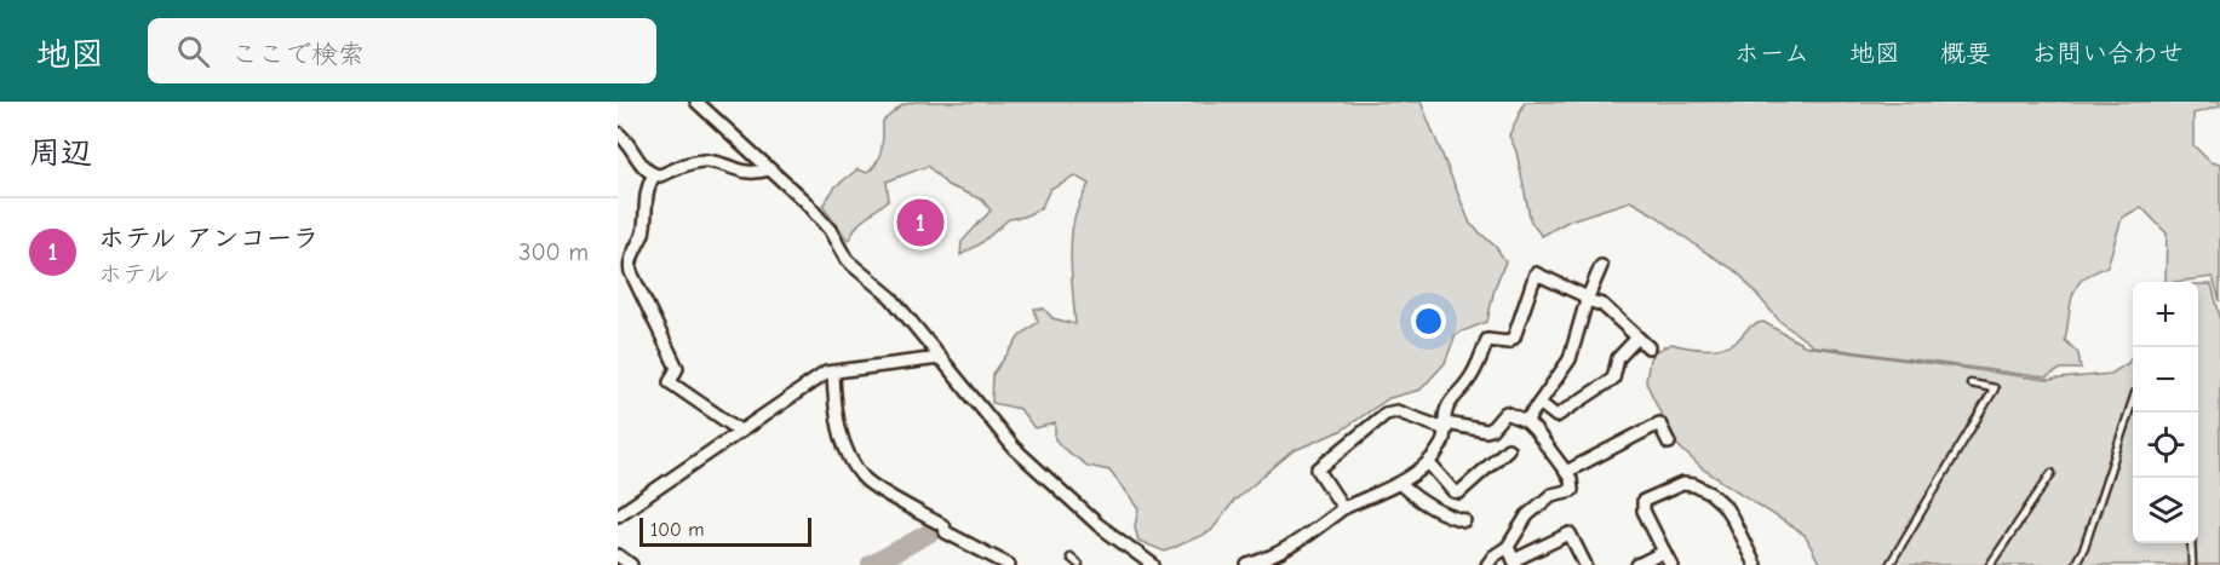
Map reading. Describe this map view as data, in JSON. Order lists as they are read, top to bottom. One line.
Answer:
{"scale_bar":"100 m","page":{"header":"地図","search":"ここで検索","nav":["ホーム","地図","概要","お問い合わせ"],"heading":"周辺","list":[{"mark":"1","name":"ホテル アンコーラ","note":"ホテル","value":"300 m"}],"pins":"1","map_buttons":["+","−"],"scale":"100 m"}}
